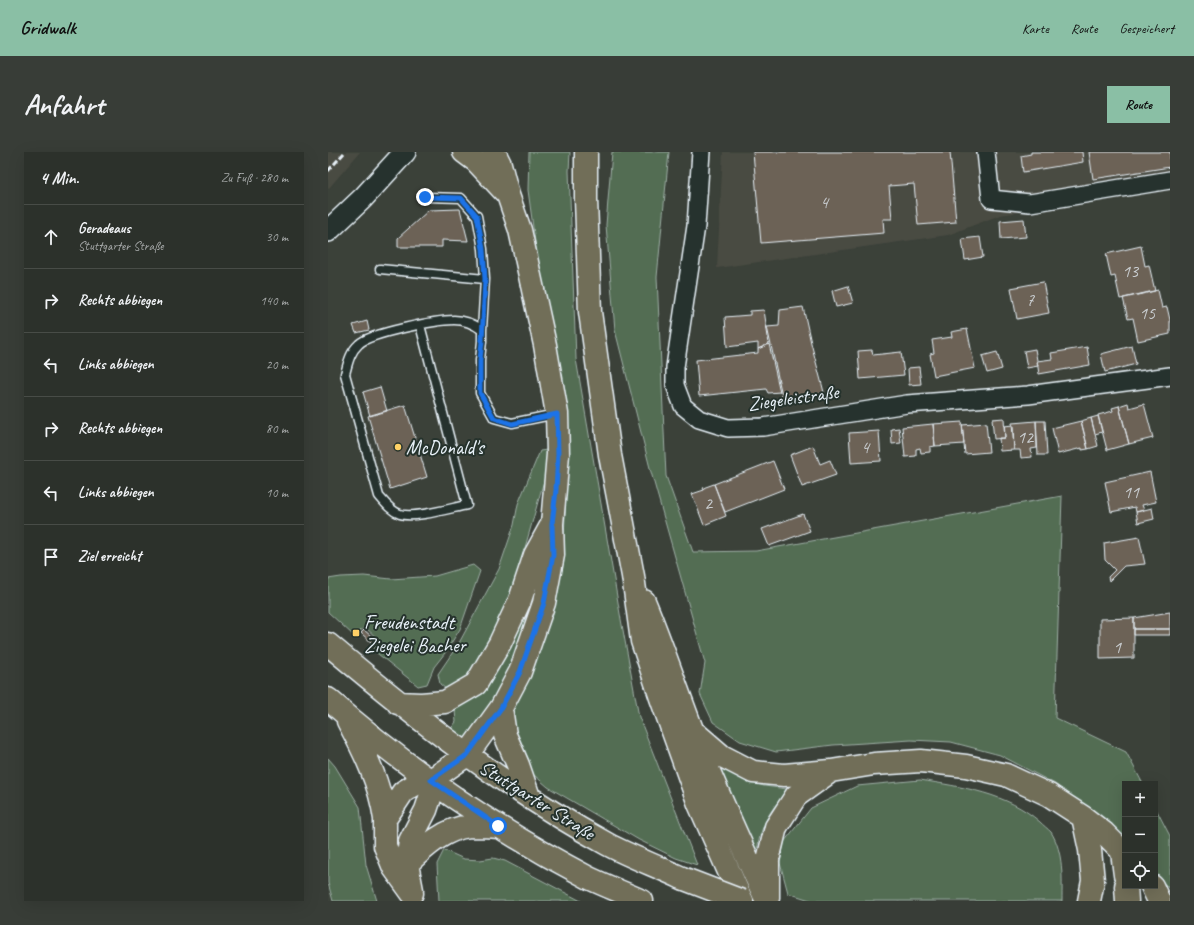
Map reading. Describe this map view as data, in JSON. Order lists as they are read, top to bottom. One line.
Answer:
{"streets":{"main road":["Stuttgarter Straße"],"street":["Ziegeleistraße"]},"places":{"other":["McDonald's"],"transit":["Freudenstadt Ziegelei Bacher"]},"house_numbers":["4","13","7","15","12","4","11","2","1"],"page":{"header":"Gridwalk","nav":["Karte","Route","Gespeichert"],"buttons":"Route","title":"Anfahrt","heading":["4 Min.","Zu Fuß · 280 m"],"list":[["Geradeaus","Stuttgarter Straße","30 m"],["Rechts abbiegen","140 m"],["Links abbiegen","20 m"],["Rechts abbiegen","80 m"],["Links abbiegen","10 m"],"Ziel erreicht"],"map_buttons":["+","−"]}}
